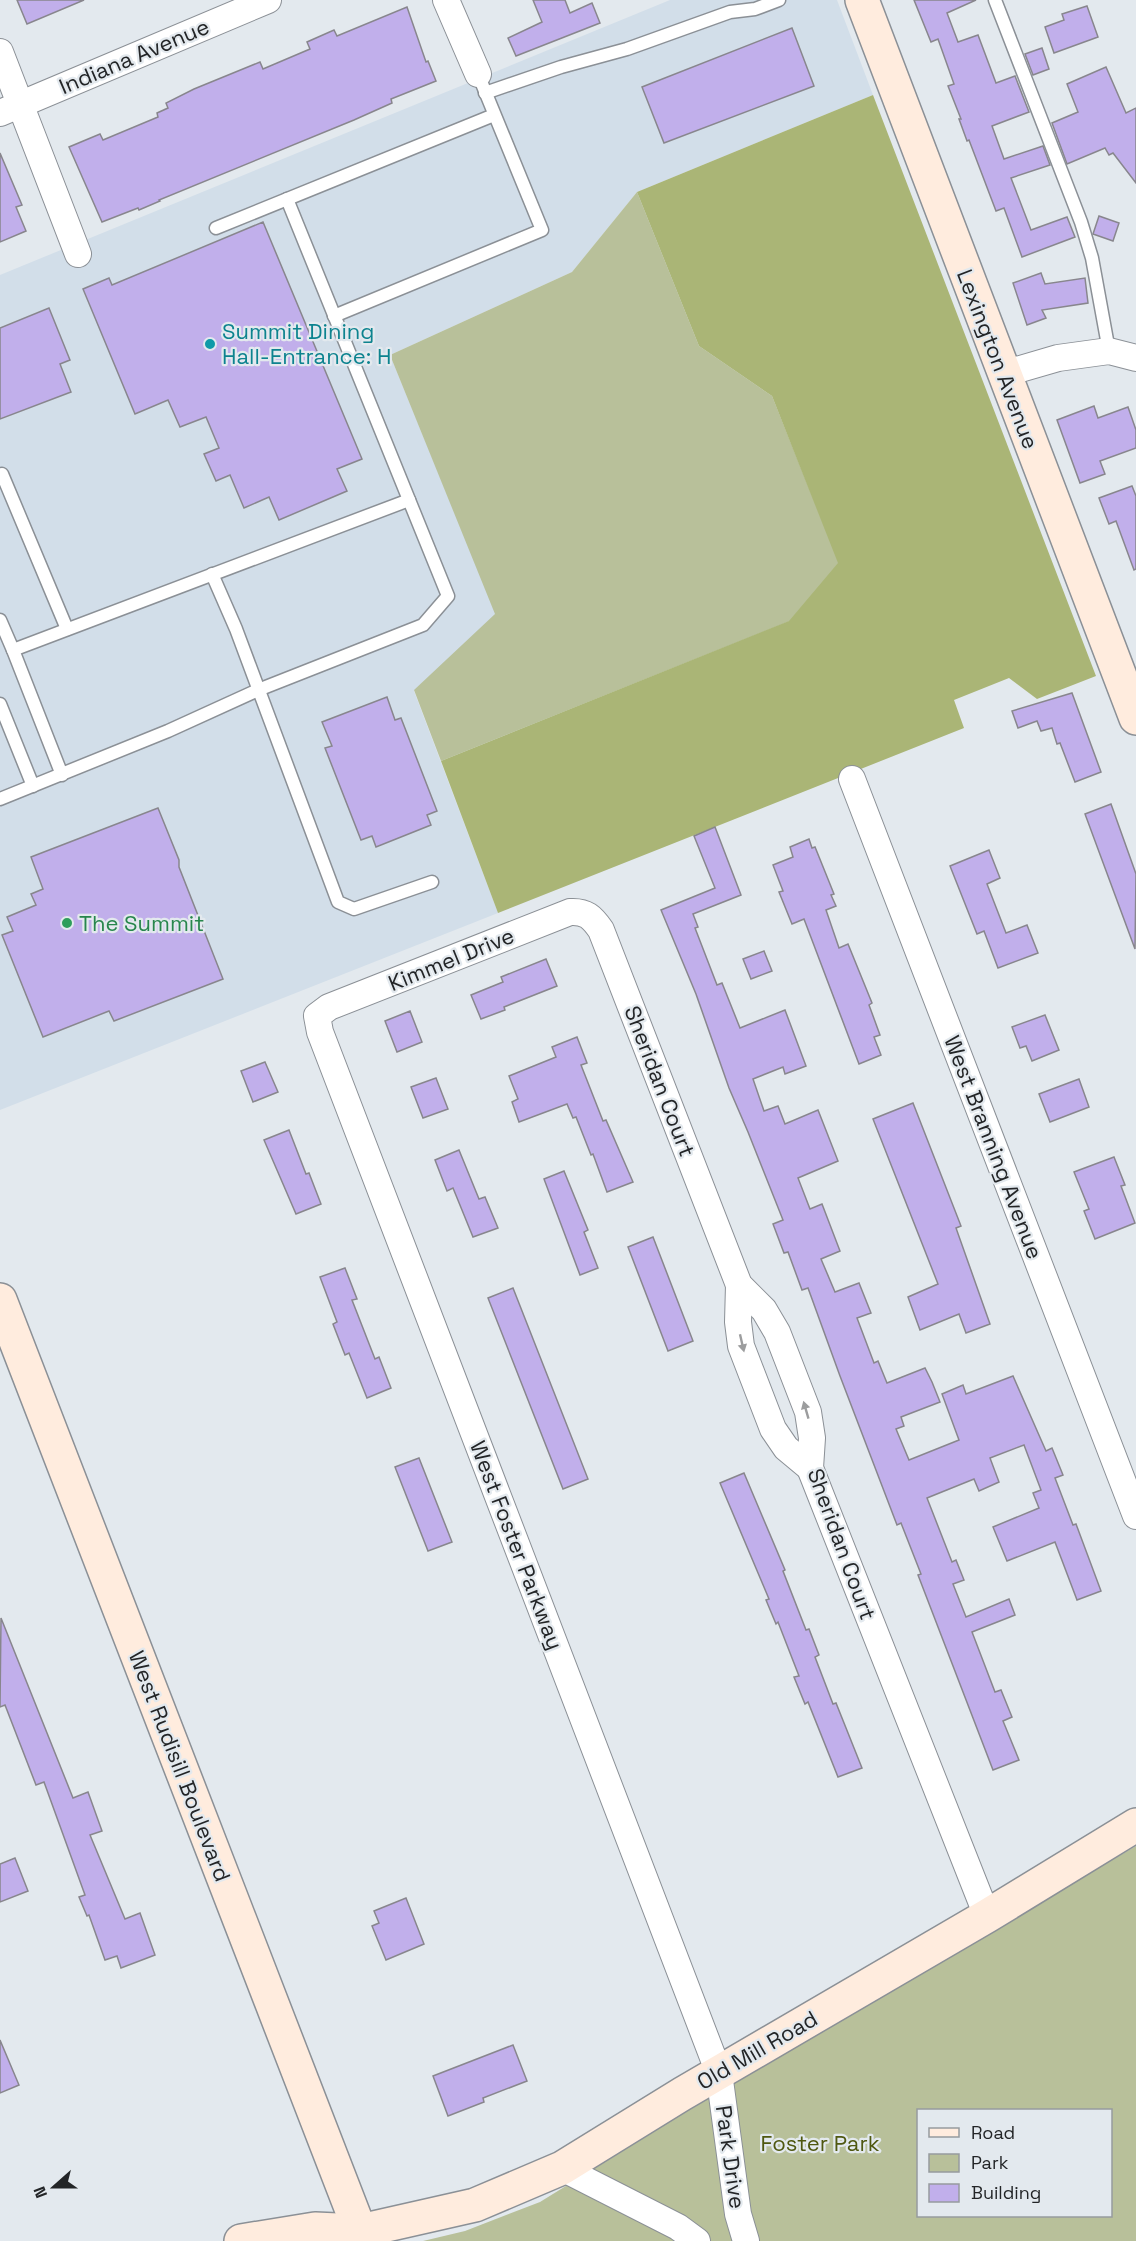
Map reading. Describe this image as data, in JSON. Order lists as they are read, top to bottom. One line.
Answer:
{"streets":{"street":["Indiana Avenue","Lexington Avenue","Kimmel Drive","Sheridan Court","West Branning Avenue","West Foster Parkway","West Rudisill Boulevard","Old Mill Road","Park Drive"]},"crossings":[["Kimmel Drive","Sheridan Court"],["Kimmel Drive","West Foster Parkway"],["Sheridan Court","Old Mill Road"],["West Foster Parkway","Old Mill Road"],["West Foster Parkway","Park Drive"],["West Rudisill Boulevard","Old Mill Road"],["Old Mill Road","Park Drive"]],"parks":["Foster Park"],"places":["Summit Dining Hall-Entrance: H","The Summit"],"legend":["Road","Park","Building"],"north":"left"}
